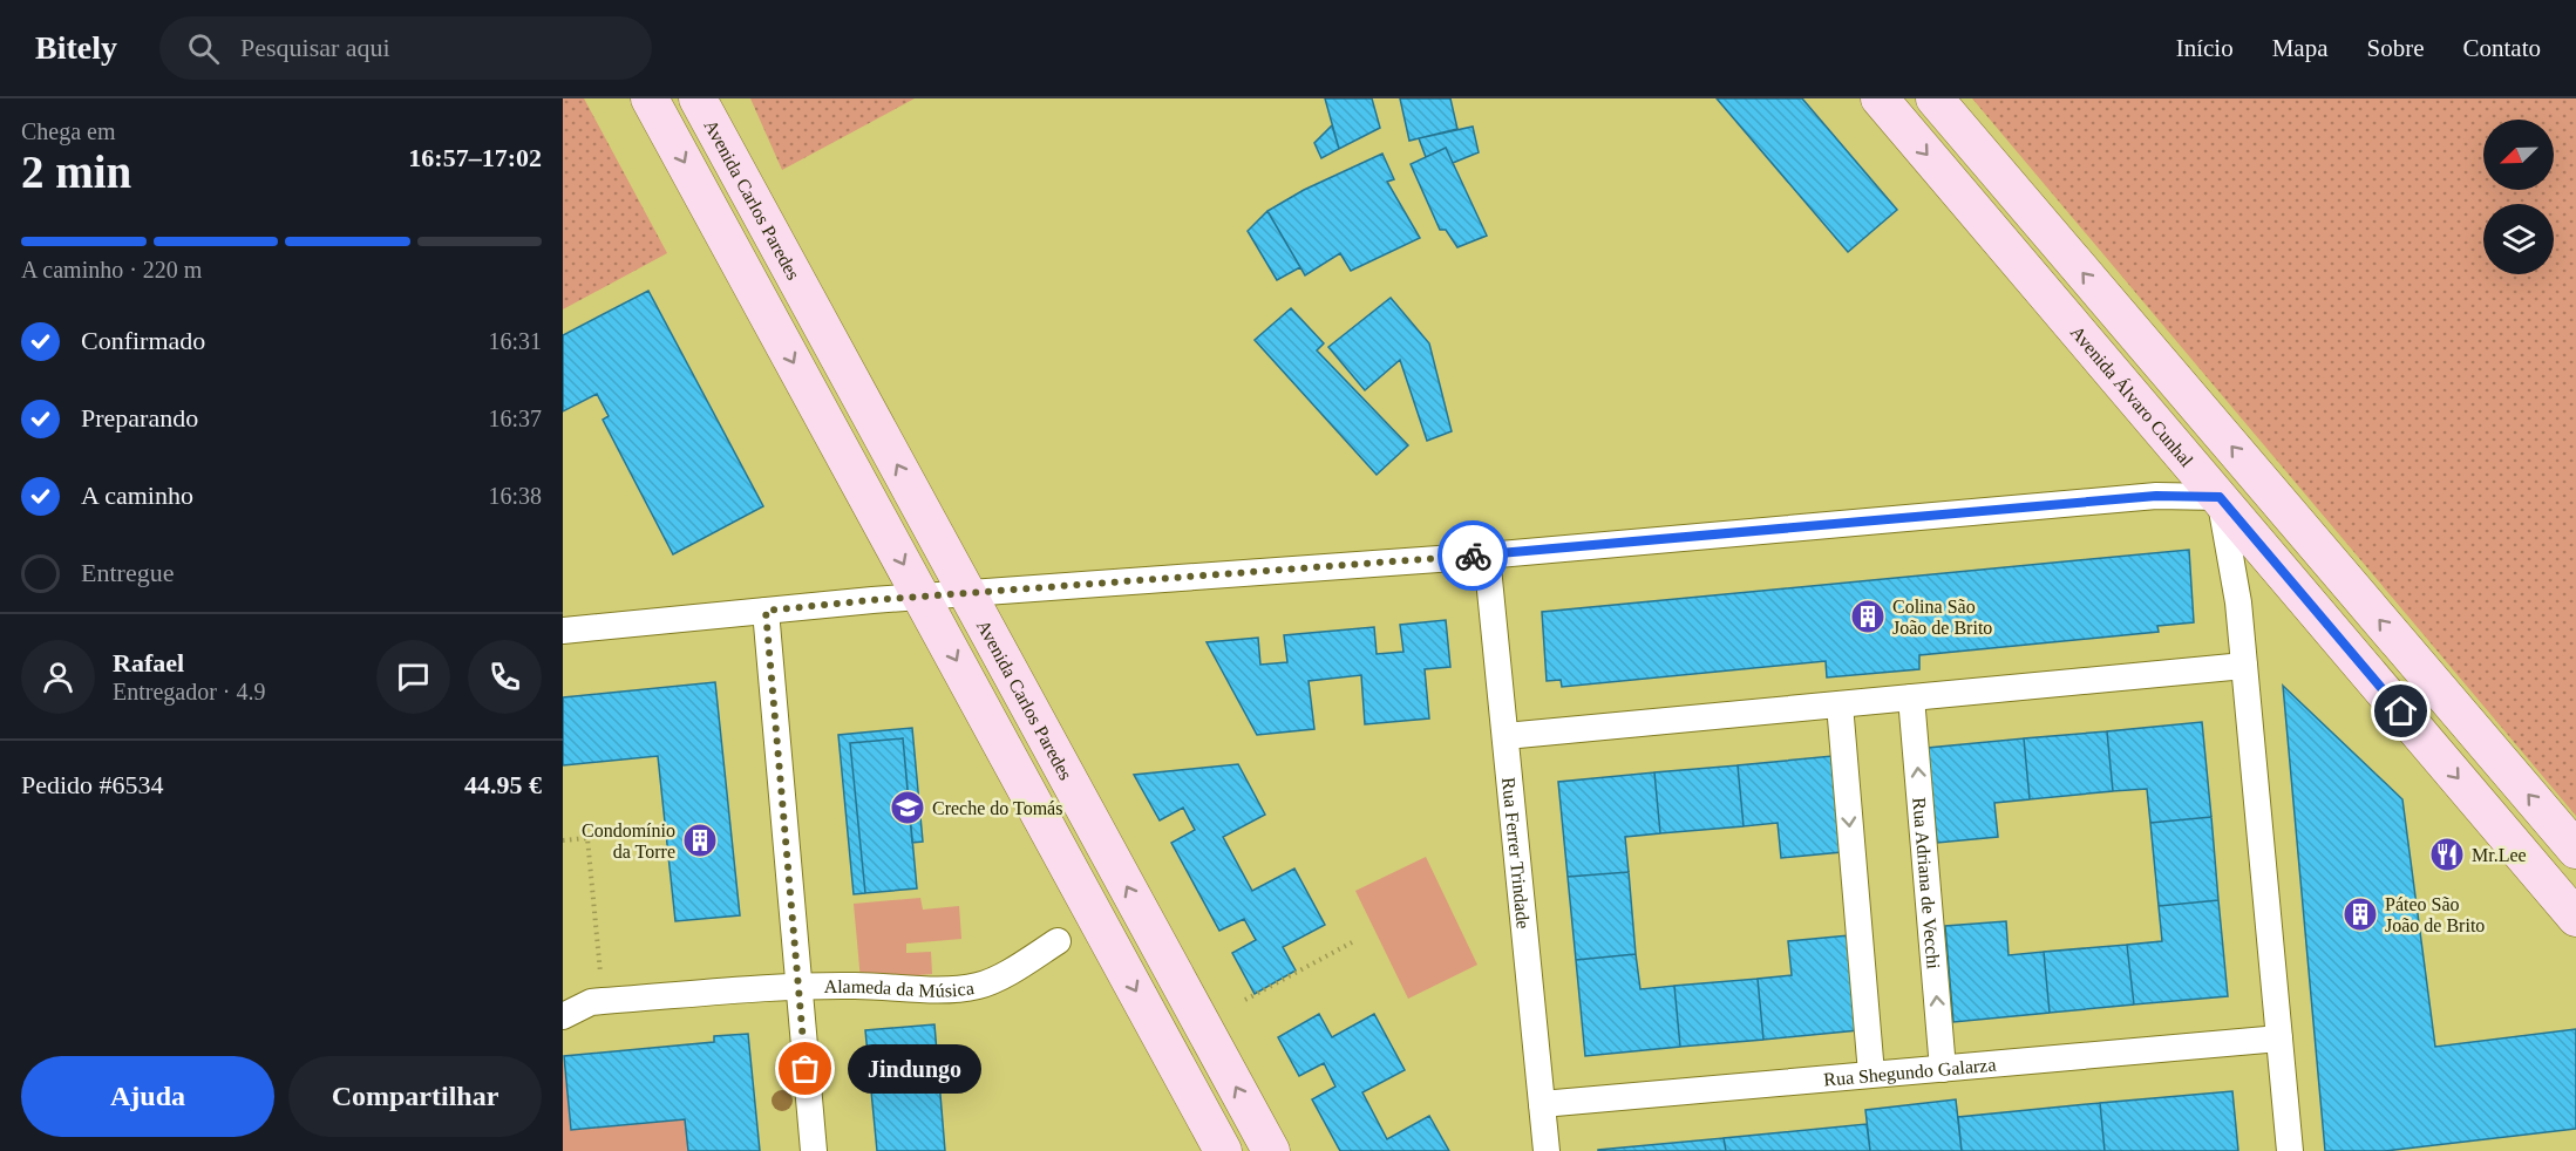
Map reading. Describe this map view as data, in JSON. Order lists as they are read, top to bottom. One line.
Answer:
{"streets":{"street":["Avenida Carlos Paredes","Avenida Álvaro Cunhal","Rua Ferrer Trindade","Rua Adriana de Vecchi","Alameda da Música","Rua Shegundo Galarza"]},"crossings":[["Rua Ferrer Trindade","Rua Shegundo Galarza"],["Rua Adriana de Vecchi","Rua Shegundo Galarza"]],"places":{"building":["Colina São João de Brito","Condomínio da Torre","Páteo São João de Brito"],"school or university":["Creche do Tomás"],"restaurant":["Mr.Lee"],"other":["Jindungo"]},"north":"bottom left","page":{"header":"Bitely","search":"Pesquisar aqui","nav":["Início","Mapa","Sobre","Contato"],"heading":["2 min","Chega em","16:57–17:02"],"panel":["Rafael","Entregador · 4.9","Pedido #6534","44.95 €"],"bar":"A caminho · 220 m","list":[["Confirmado","16:31"],["Preparando","16:37"],["A caminho","16:38"],"Entregue"],"buttons":["Ajuda","Compartilhar"],"bubble":"Jindungo"}}
